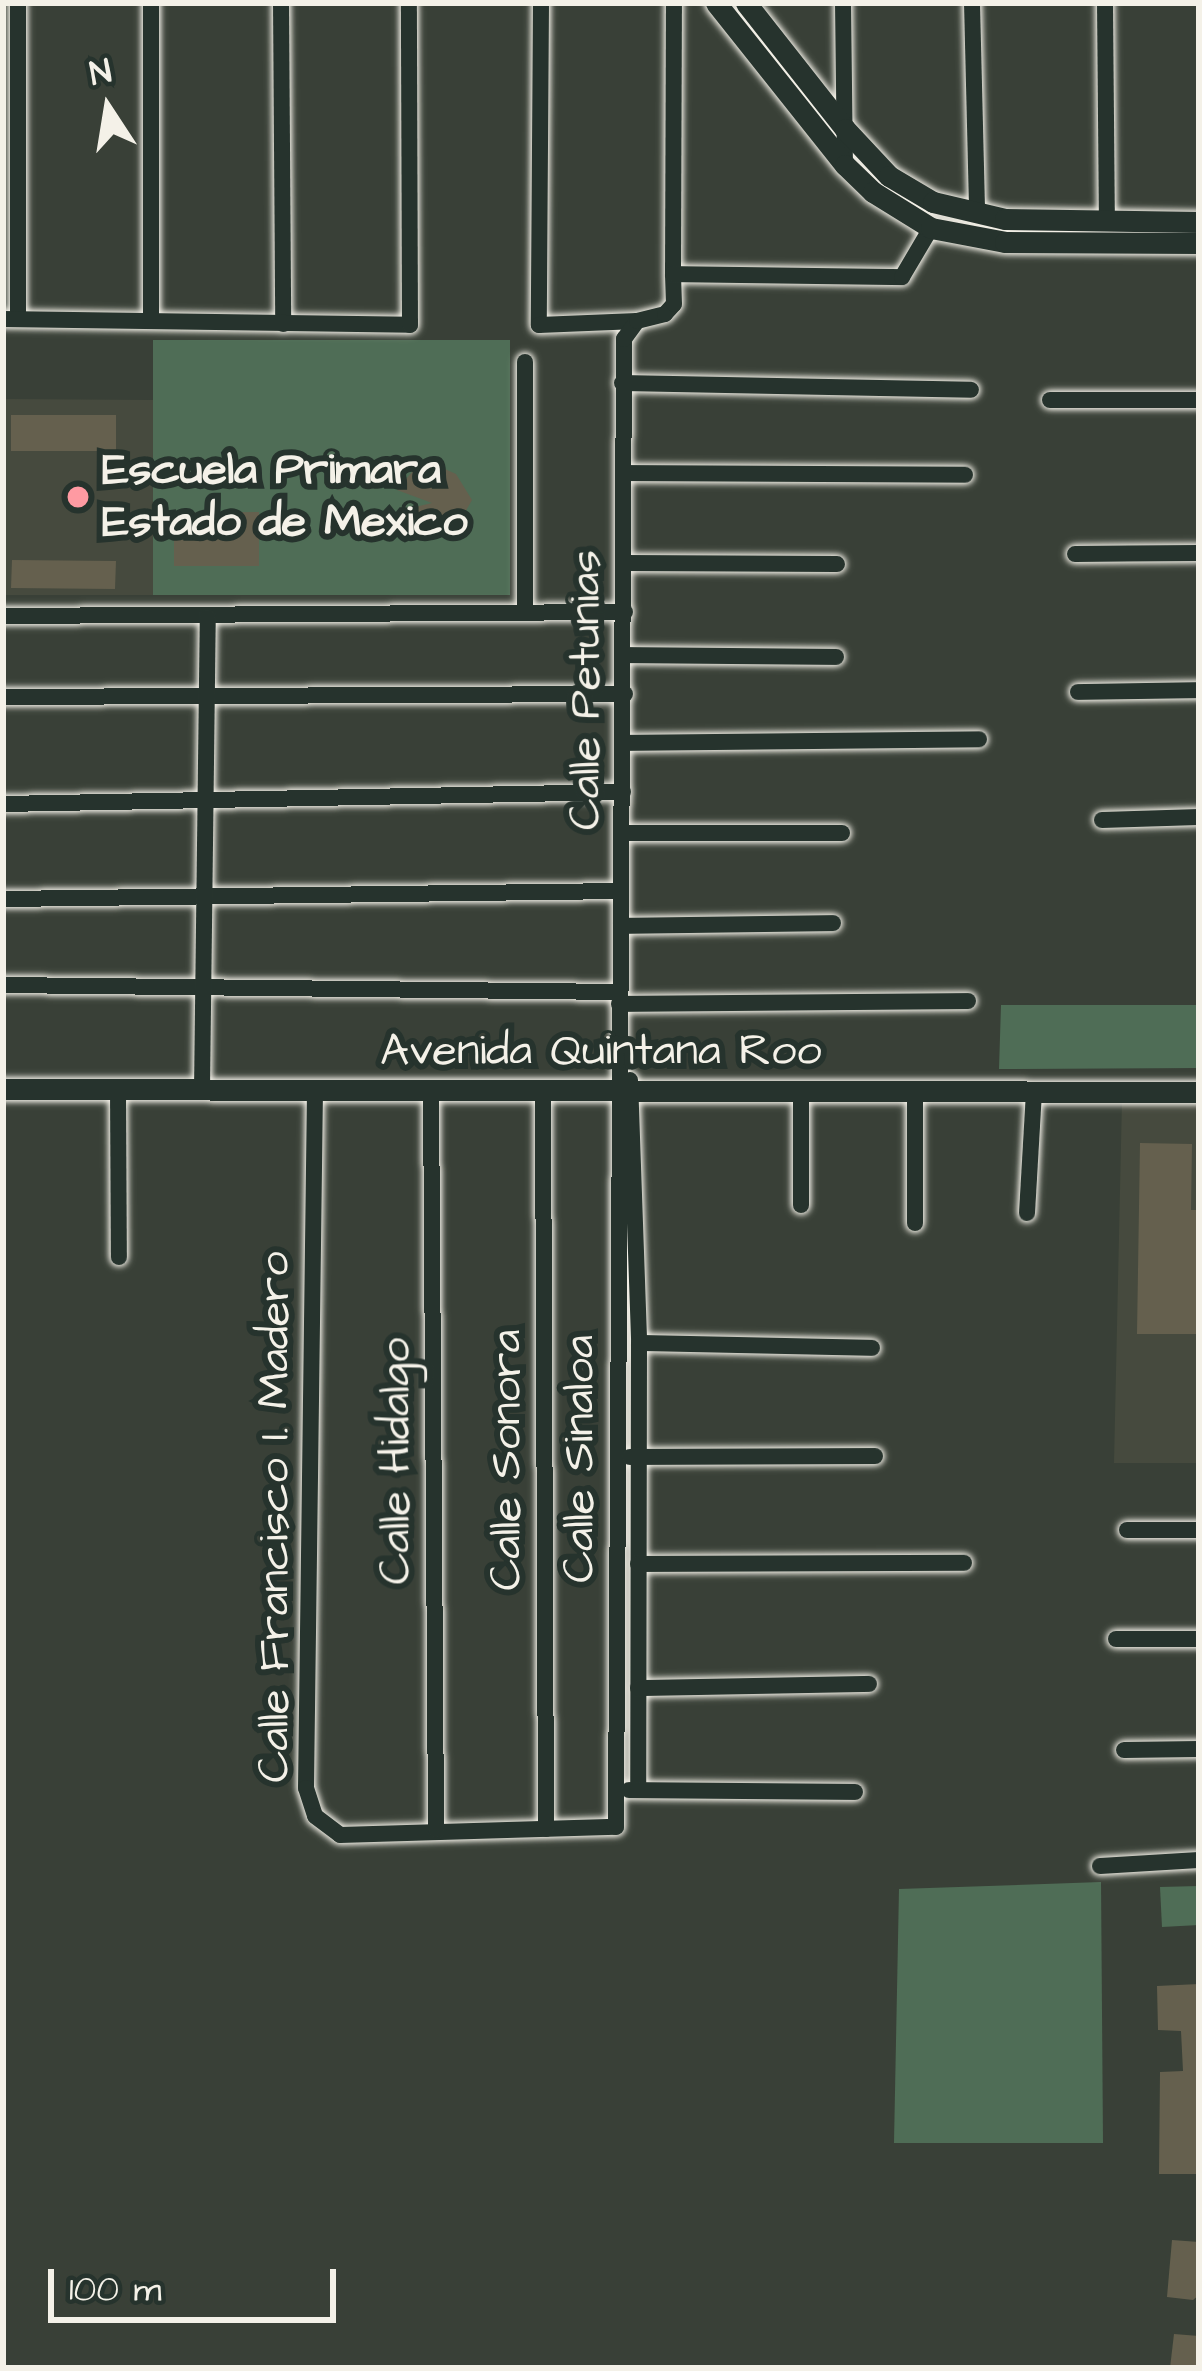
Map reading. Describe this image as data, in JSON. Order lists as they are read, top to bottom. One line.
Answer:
{"streets":{"main road":["Avenida Quintana Roo"],"street":["Calle Petunias","Calle Sinaloa","Calle Sonora","Calle Hidalgo","Calle Francisco I. Madero"]},"crossings":[["Calle Petunias","Avenida Quintana Roo"],["Calle Petunias","Calle Sinaloa"],["Avenida Quintana Roo","Calle Sinaloa"],["Avenida Quintana Roo","Calle Sonora"],["Avenida Quintana Roo","Calle Hidalgo"],["Avenida Quintana Roo","Calle Francisco I. Madero"],["Calle Sinaloa","Calle Francisco I. Madero"],["Calle Sonora","Calle Francisco I. Madero"],["Calle Hidalgo","Calle Francisco I. Madero"]],"places":["Escuela Primara Estado de Mexico"],"scale_bar":"100 m","north":"top"}
